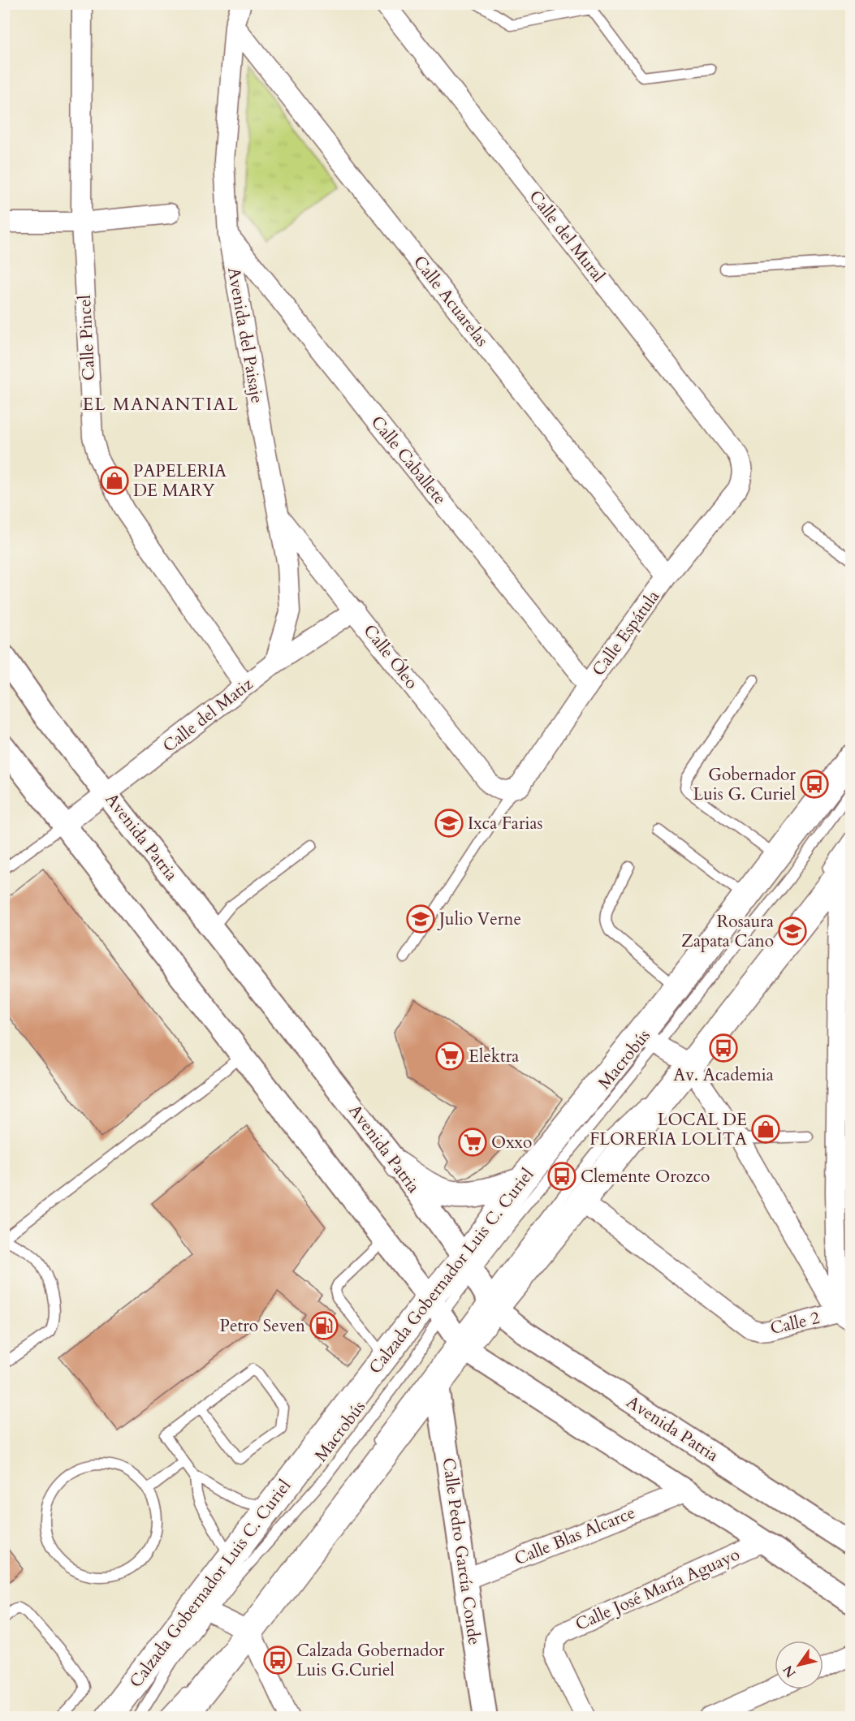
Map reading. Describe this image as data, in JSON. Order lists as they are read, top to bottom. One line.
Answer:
{"streets":{"main road":["Calzada Gobernador Luis C. Curiel"],"street":["Calle del Mural","Calle Acuarelas","Avenida del Paisaje","Calle Pincel","Calle Caballete","Calle Espátula","Calle Óleo","Calle del Matiz","Avenida Patria","Calle 2","Calle Blas Alcarce","Calle Pedro García Conde","Calle José María Aguayo"],"lane":["Macrobús"]},"crossings":[["Calle del Mural","Calle Espátula"],["Calle Acuarelas","Avenida del Paisaje"],["Calle Acuarelas","Calle Espátula"],["Avenida del Paisaje","Calle Caballete"],["Avenida del Paisaje","Calle Óleo"],["Avenida del Paisaje","Calle del Matiz"],["Calle Pincel","Calle del Matiz"],["Calle Caballete","Calle Espátula"],["Calle Espátula","Calle Óleo"],["Calle Óleo","Calle del Matiz"],["Calle del Matiz","Avenida Patria"],["Avenida Patria","Macrobús"],["Avenida Patria","Calzada Gobernador Luis C. Curiel"],["Macrobús","Calzada Gobernador Luis C. Curiel"],["Calle Blas Alcarce","Calle Pedro García Conde"]],"districts":["EL MANANTIAL"],"places":{"shop":["PAPELERIA DE MARY","LOCAL DE FLORERIA LOLITA"],"bus stop":["Gobernador Luis G. Curiel","Av. Academia","Clemente Orozco","Calzada Gobernador Luis G.Curiel"],"school or university":["Ixca Farias","Julio Verne","Rosaura Zapata Cano"],"supermarket":["Elektra","Oxxo"],"fuel station":["Petro Seven"]},"north":"bottom left"}
